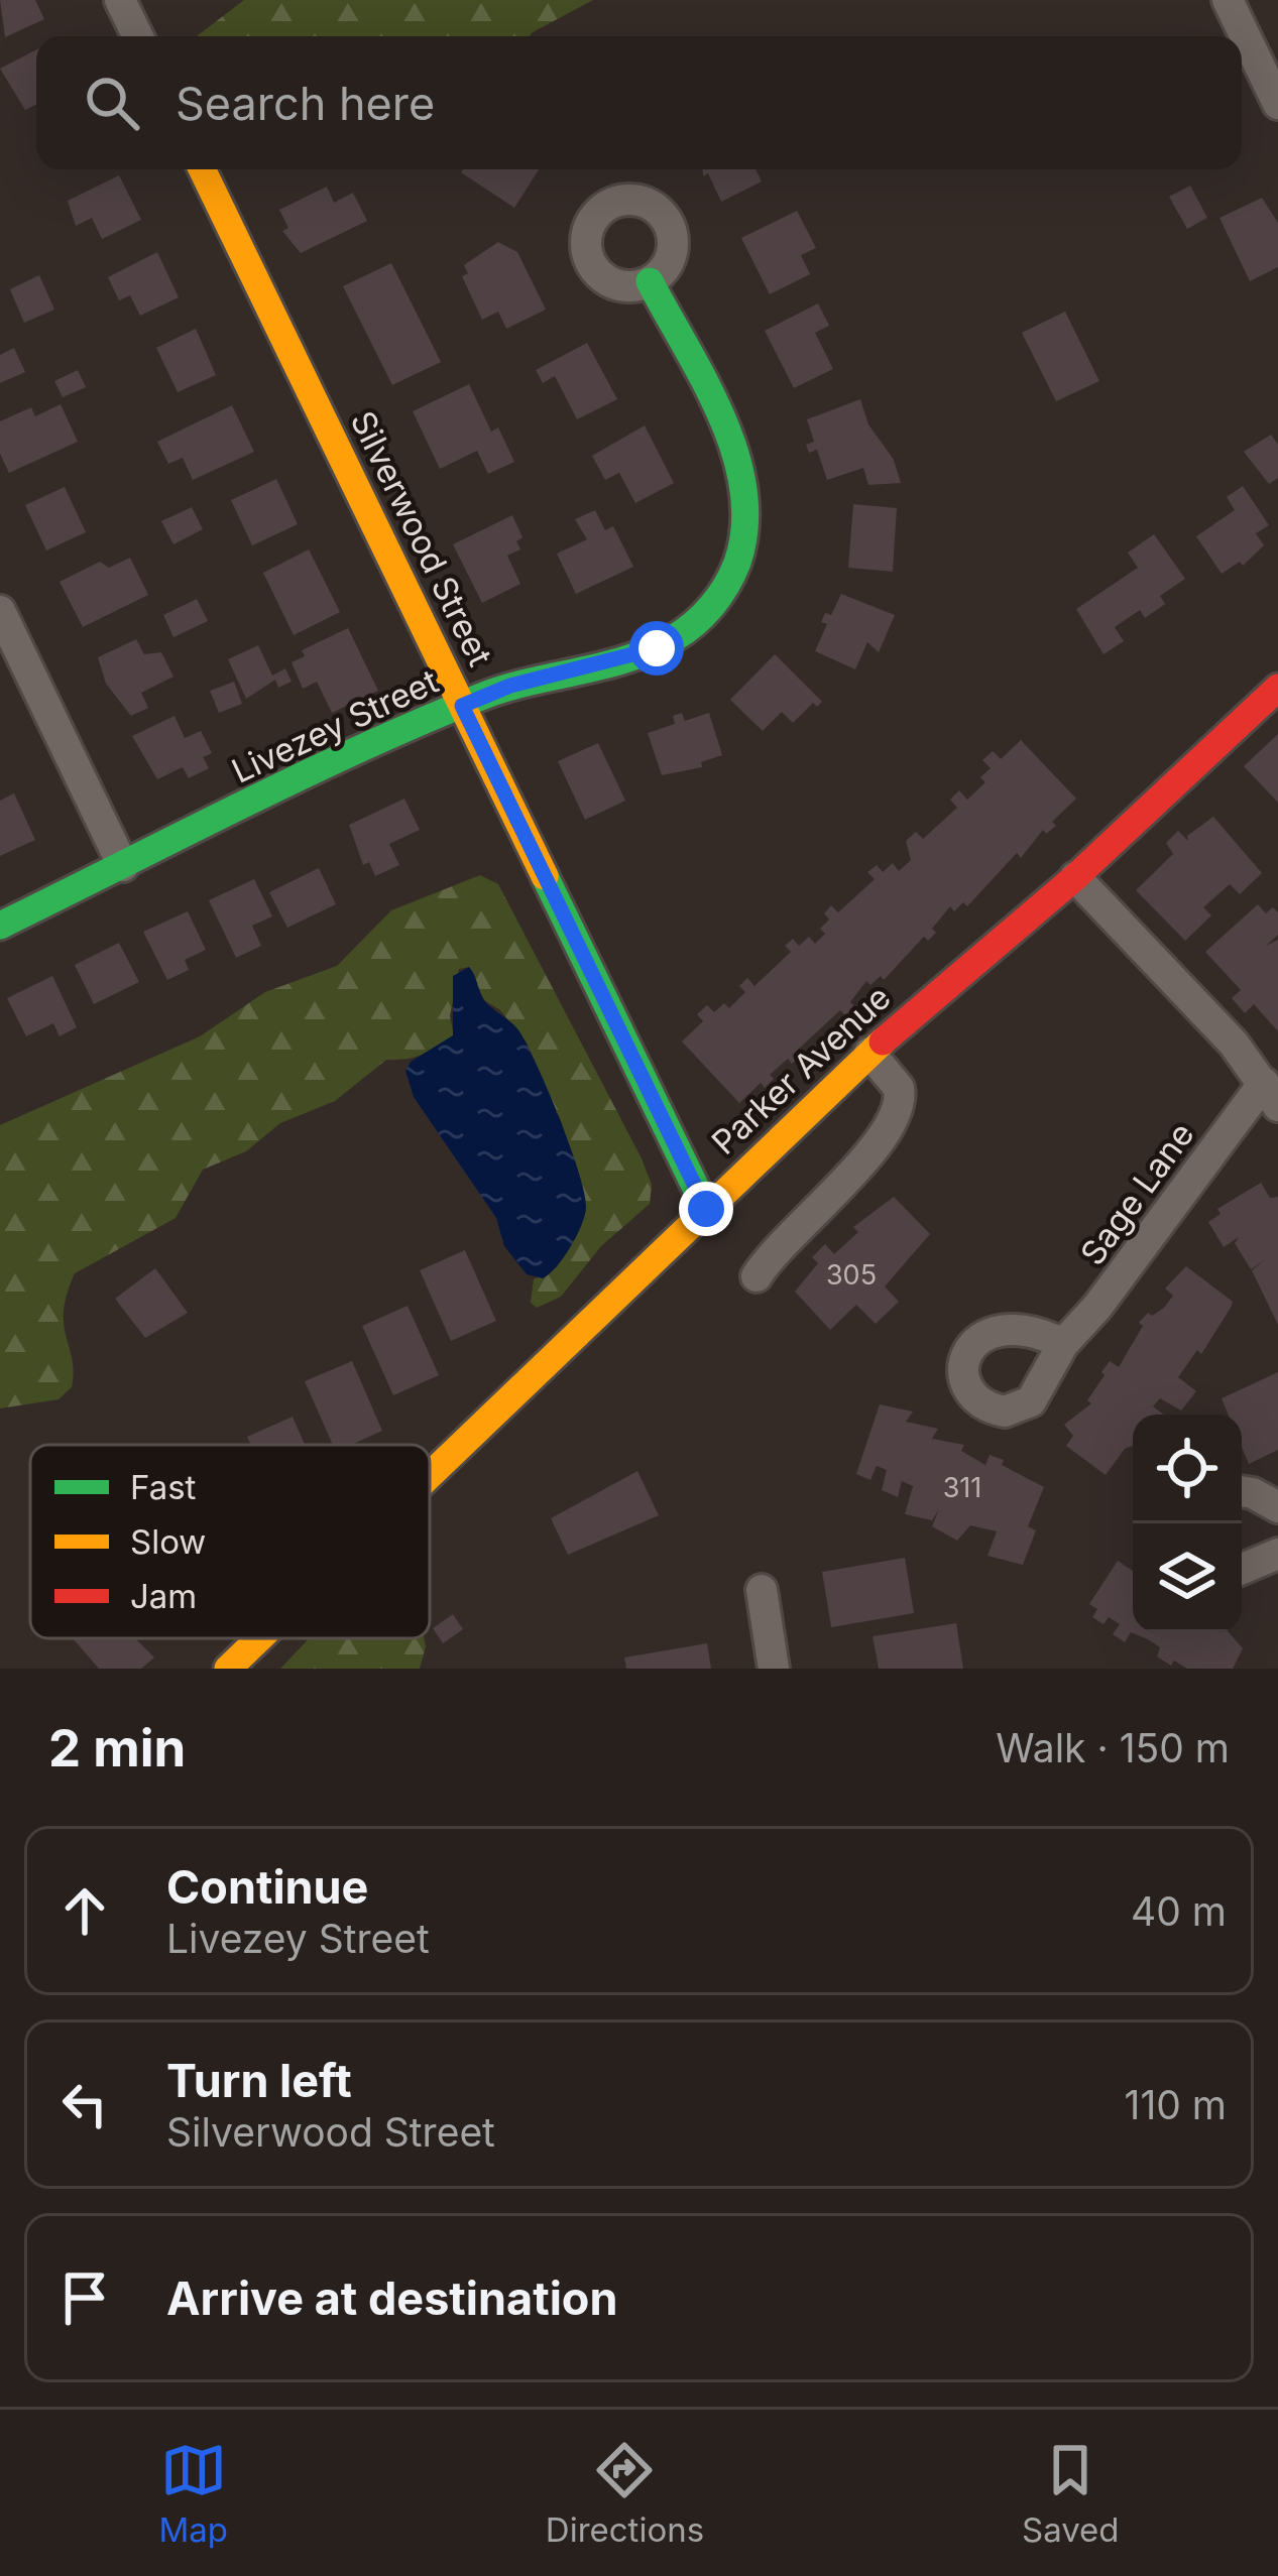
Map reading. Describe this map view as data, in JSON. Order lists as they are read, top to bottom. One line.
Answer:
{"streets":{"street":["Silverwood Street","Livezey Street","Parker Avenue","Sage Lane"]},"crossings":[["Silverwood Street","Livezey Street"],["Silverwood Street","Parker Avenue"]],"house_numbers":["305","311"],"legend":["Fast","Slow","Jam"],"page":{"search":"Search here","heading":["2 min","Walk · 150 m"],"list":[["Continue","Livezey Street","40 m"],["Turn left","Silverwood Street","110 m"],"Arrive at destination"],"nav":["Map","Directions","Saved"]}}
